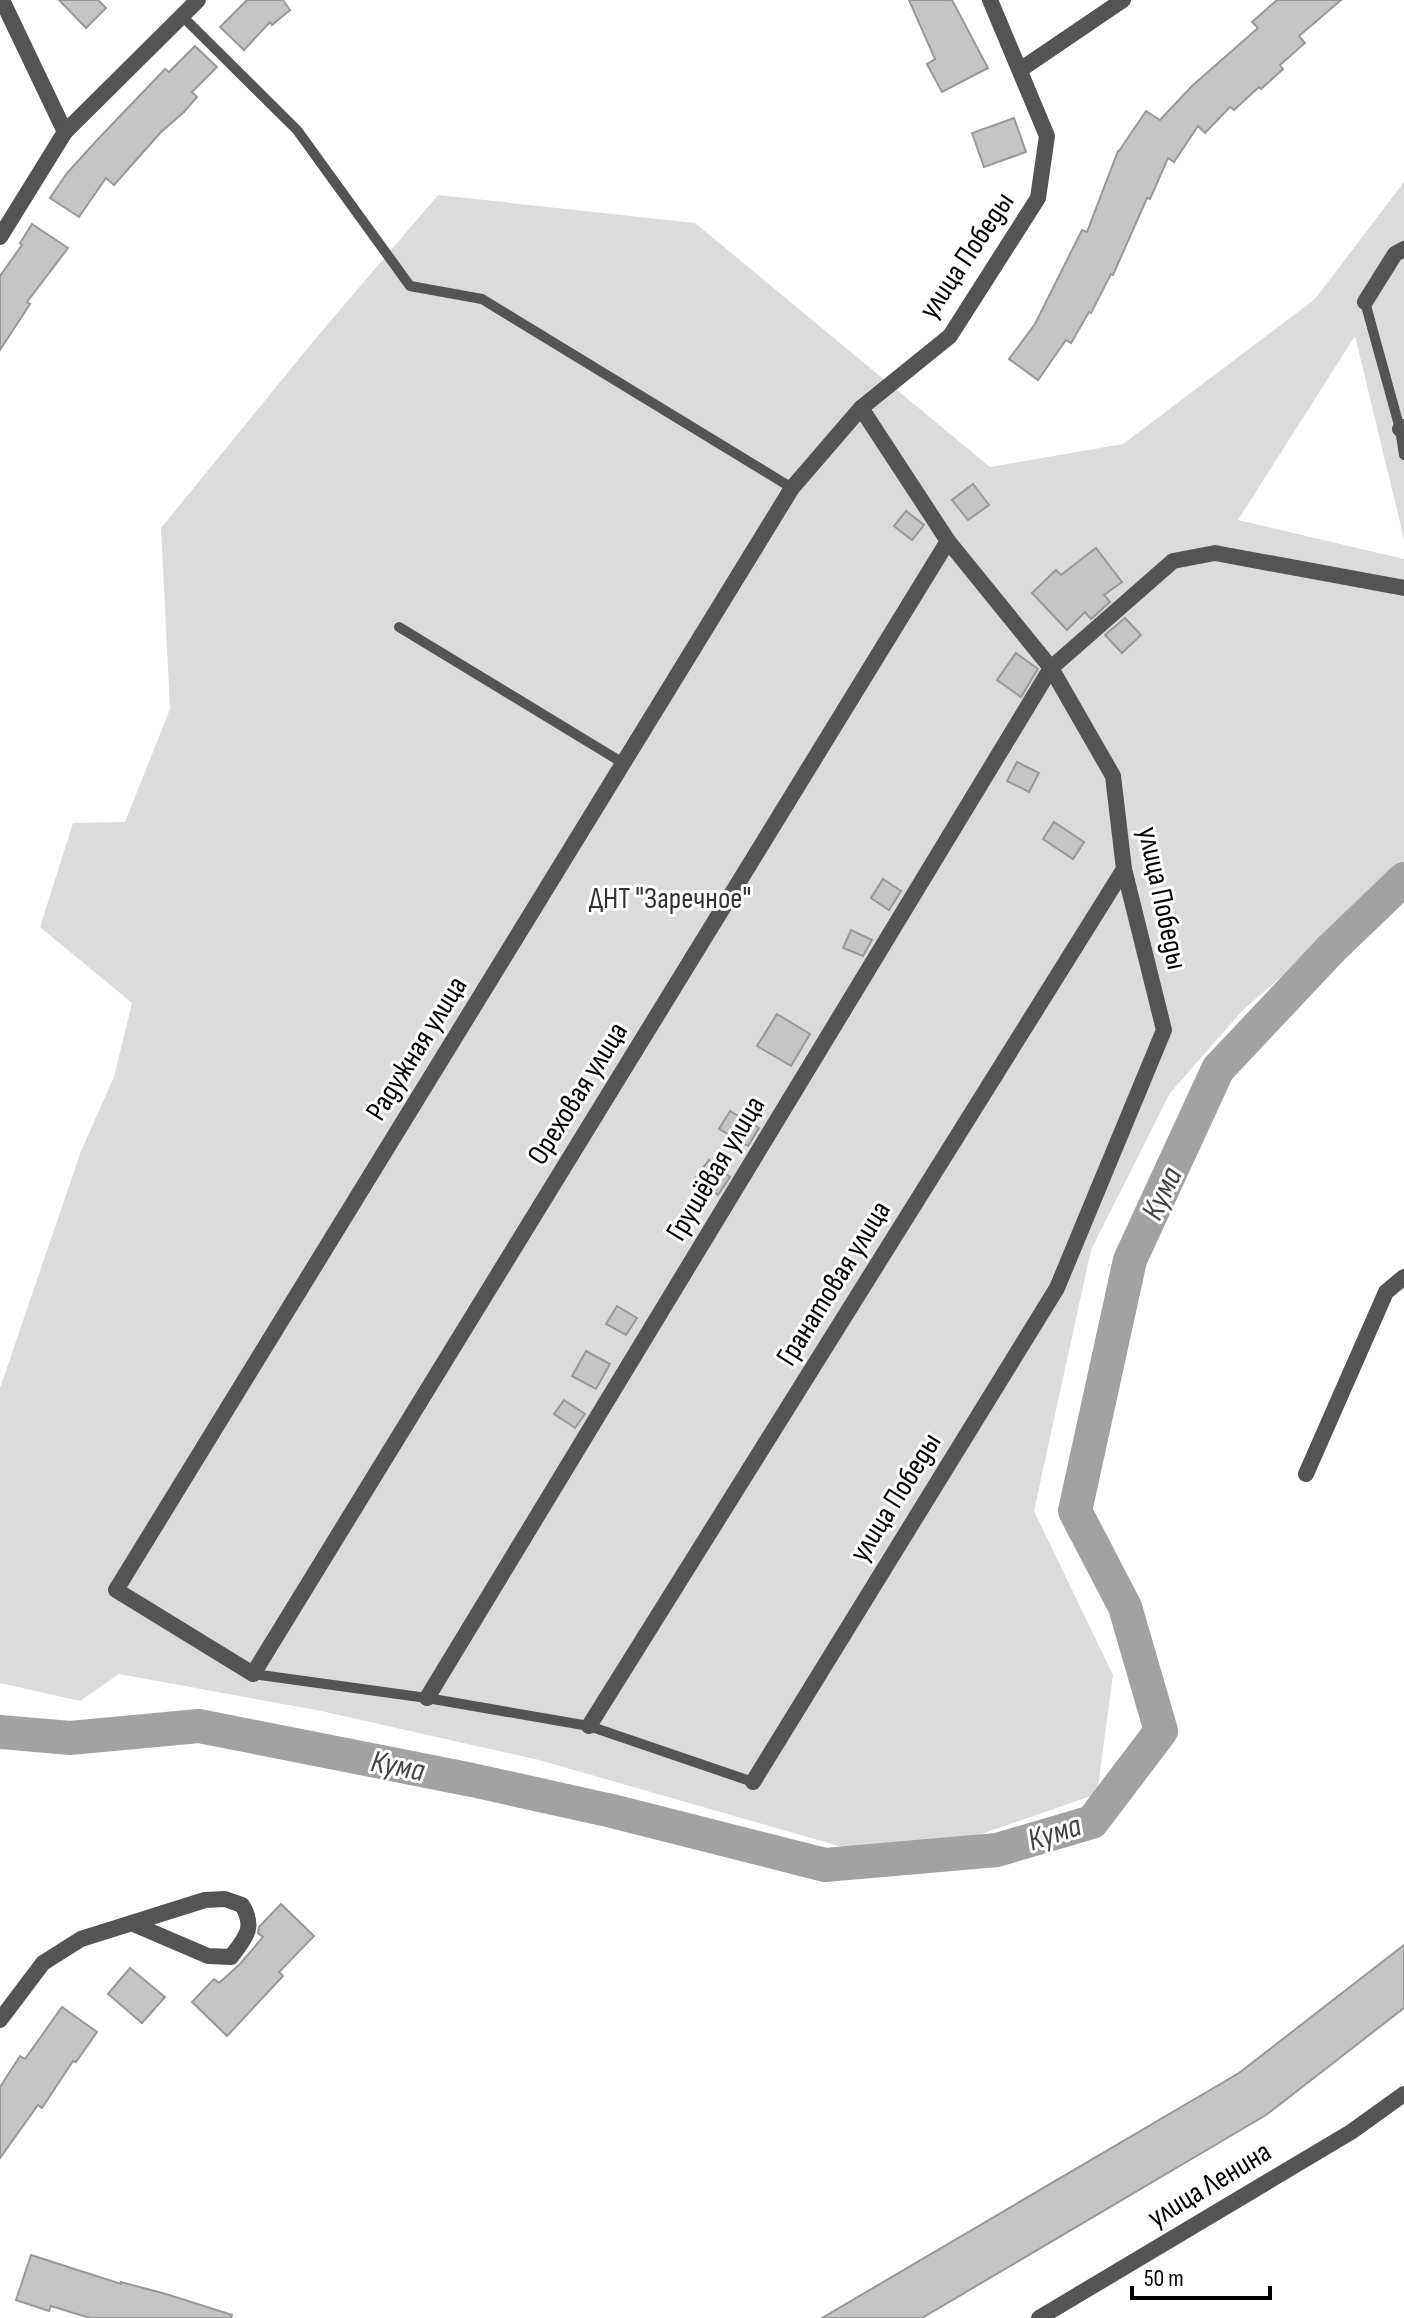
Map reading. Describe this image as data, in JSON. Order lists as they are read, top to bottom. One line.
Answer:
{"streets":{"street":["улица Победы","Радужная улица","Ореховая улица","Грушёвая улица","Гранатовая улица","улица Ленина"]},"crossings":[["улица Победы","Радужная улица"],["улица Победы","Ореховая улица"],["улица Победы","Грушёвая улица"],["улица Победы","Гранатовая улица"],["Радужная улица","Ореховая улица"]],"water":["Кума"],"parks":["ДНТ \"Заречное\""],"scale_bar":"50 m"}
